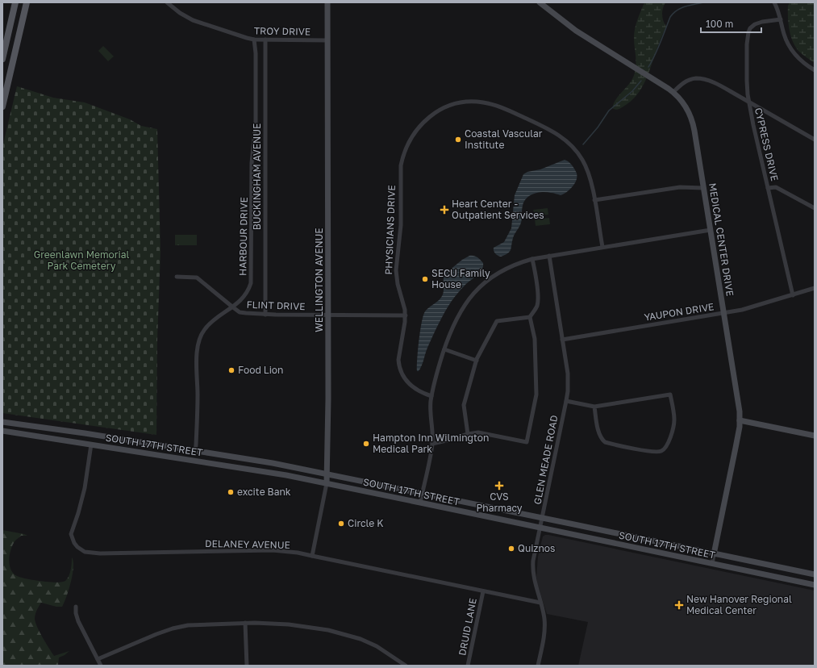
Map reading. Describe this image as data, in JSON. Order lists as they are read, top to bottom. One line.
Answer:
{"streets":{"main road":["MEDICAL CENTER DRIVE","WELLINGTON AVENUE","SOUTH 17TH STREET"],"street":["TROY DRIVE","CYPRESS DRIVE","BUCKINGHAM AVENUE","PHYSICIANS DRIVE","HARBOUR DRIVE","FLINT DRIVE","YAUPON DRIVE","GLEN MEADE ROAD","DELANEY AVENUE","DRUID LANE"]},"crossings":[["TROY DRIVE","BUCKINGHAM AVENUE"],["TROY DRIVE","HARBOUR DRIVE"],["TROY DRIVE","WELLINGTON AVENUE"],["CYPRESS DRIVE","YAUPON DRIVE"],["BUCKINGHAM AVENUE","FLINT DRIVE"],["PHYSICIANS DRIVE","FLINT DRIVE"],["HARBOUR DRIVE","FLINT DRIVE"],["HARBOUR DRIVE","SOUTH 17TH STREET"],["MEDICAL CENTER DRIVE","YAUPON DRIVE"],["MEDICAL CENTER DRIVE","SOUTH 17TH STREET"],["WELLINGTON AVENUE","FLINT DRIVE"],["WELLINGTON AVENUE","SOUTH 17TH STREET"],["WELLINGTON AVENUE","DELANEY AVENUE"],["YAUPON DRIVE","GLEN MEADE ROAD"],["SOUTH 17TH STREET","GLEN MEADE ROAD"],["SOUTH 17TH STREET","DELANEY AVENUE"],["GLEN MEADE ROAD","DELANEY AVENUE"],["DELANEY AVENUE","DRUID LANE"]],"parks":["Greenlawn Memorial Park Cemetery"],"places":{"other":["Coastal Vascular Institute","SECU Family House","Food Lion","Hampton Inn Wilmington Medical Park","excite Bank","Circle K","Quiznos"],"health":["Heart Center - Outpatient Services","CVS Pharmacy","New Hanover Regional Medical Center"]},"scale_bar":"100 m"}
